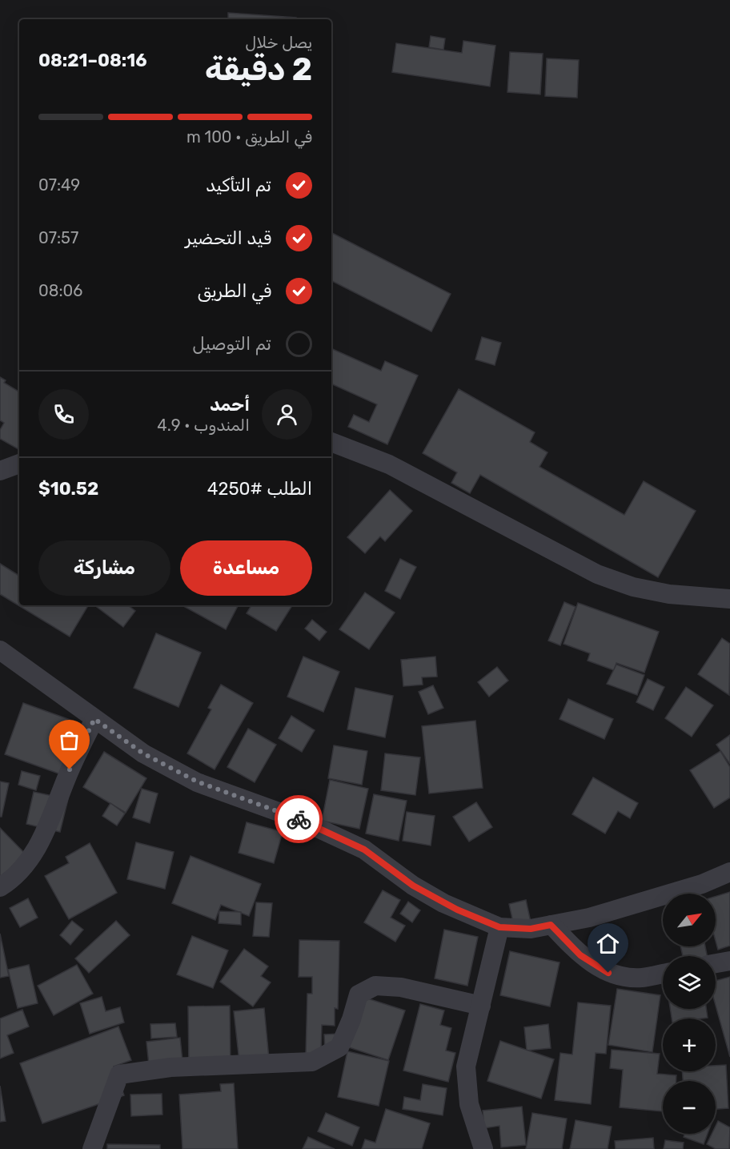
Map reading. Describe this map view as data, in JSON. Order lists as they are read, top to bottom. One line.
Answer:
{"north":"top right","page":{"heading":["2 دقيقة","يصل خلال","08:16–08:21"],"panel":["أحمد","المندوب · 4.9","الطلب #4250","$10.52"],"bar":"في الطريق · 100 m","list":[["تم التأكيد","07:49"],["قيد التحضير","07:57"],["في الطريق","08:06"],"تم التوصيل"],"buttons":["مساعدة","مشاركة"],"map_buttons":["+","−"]}}
